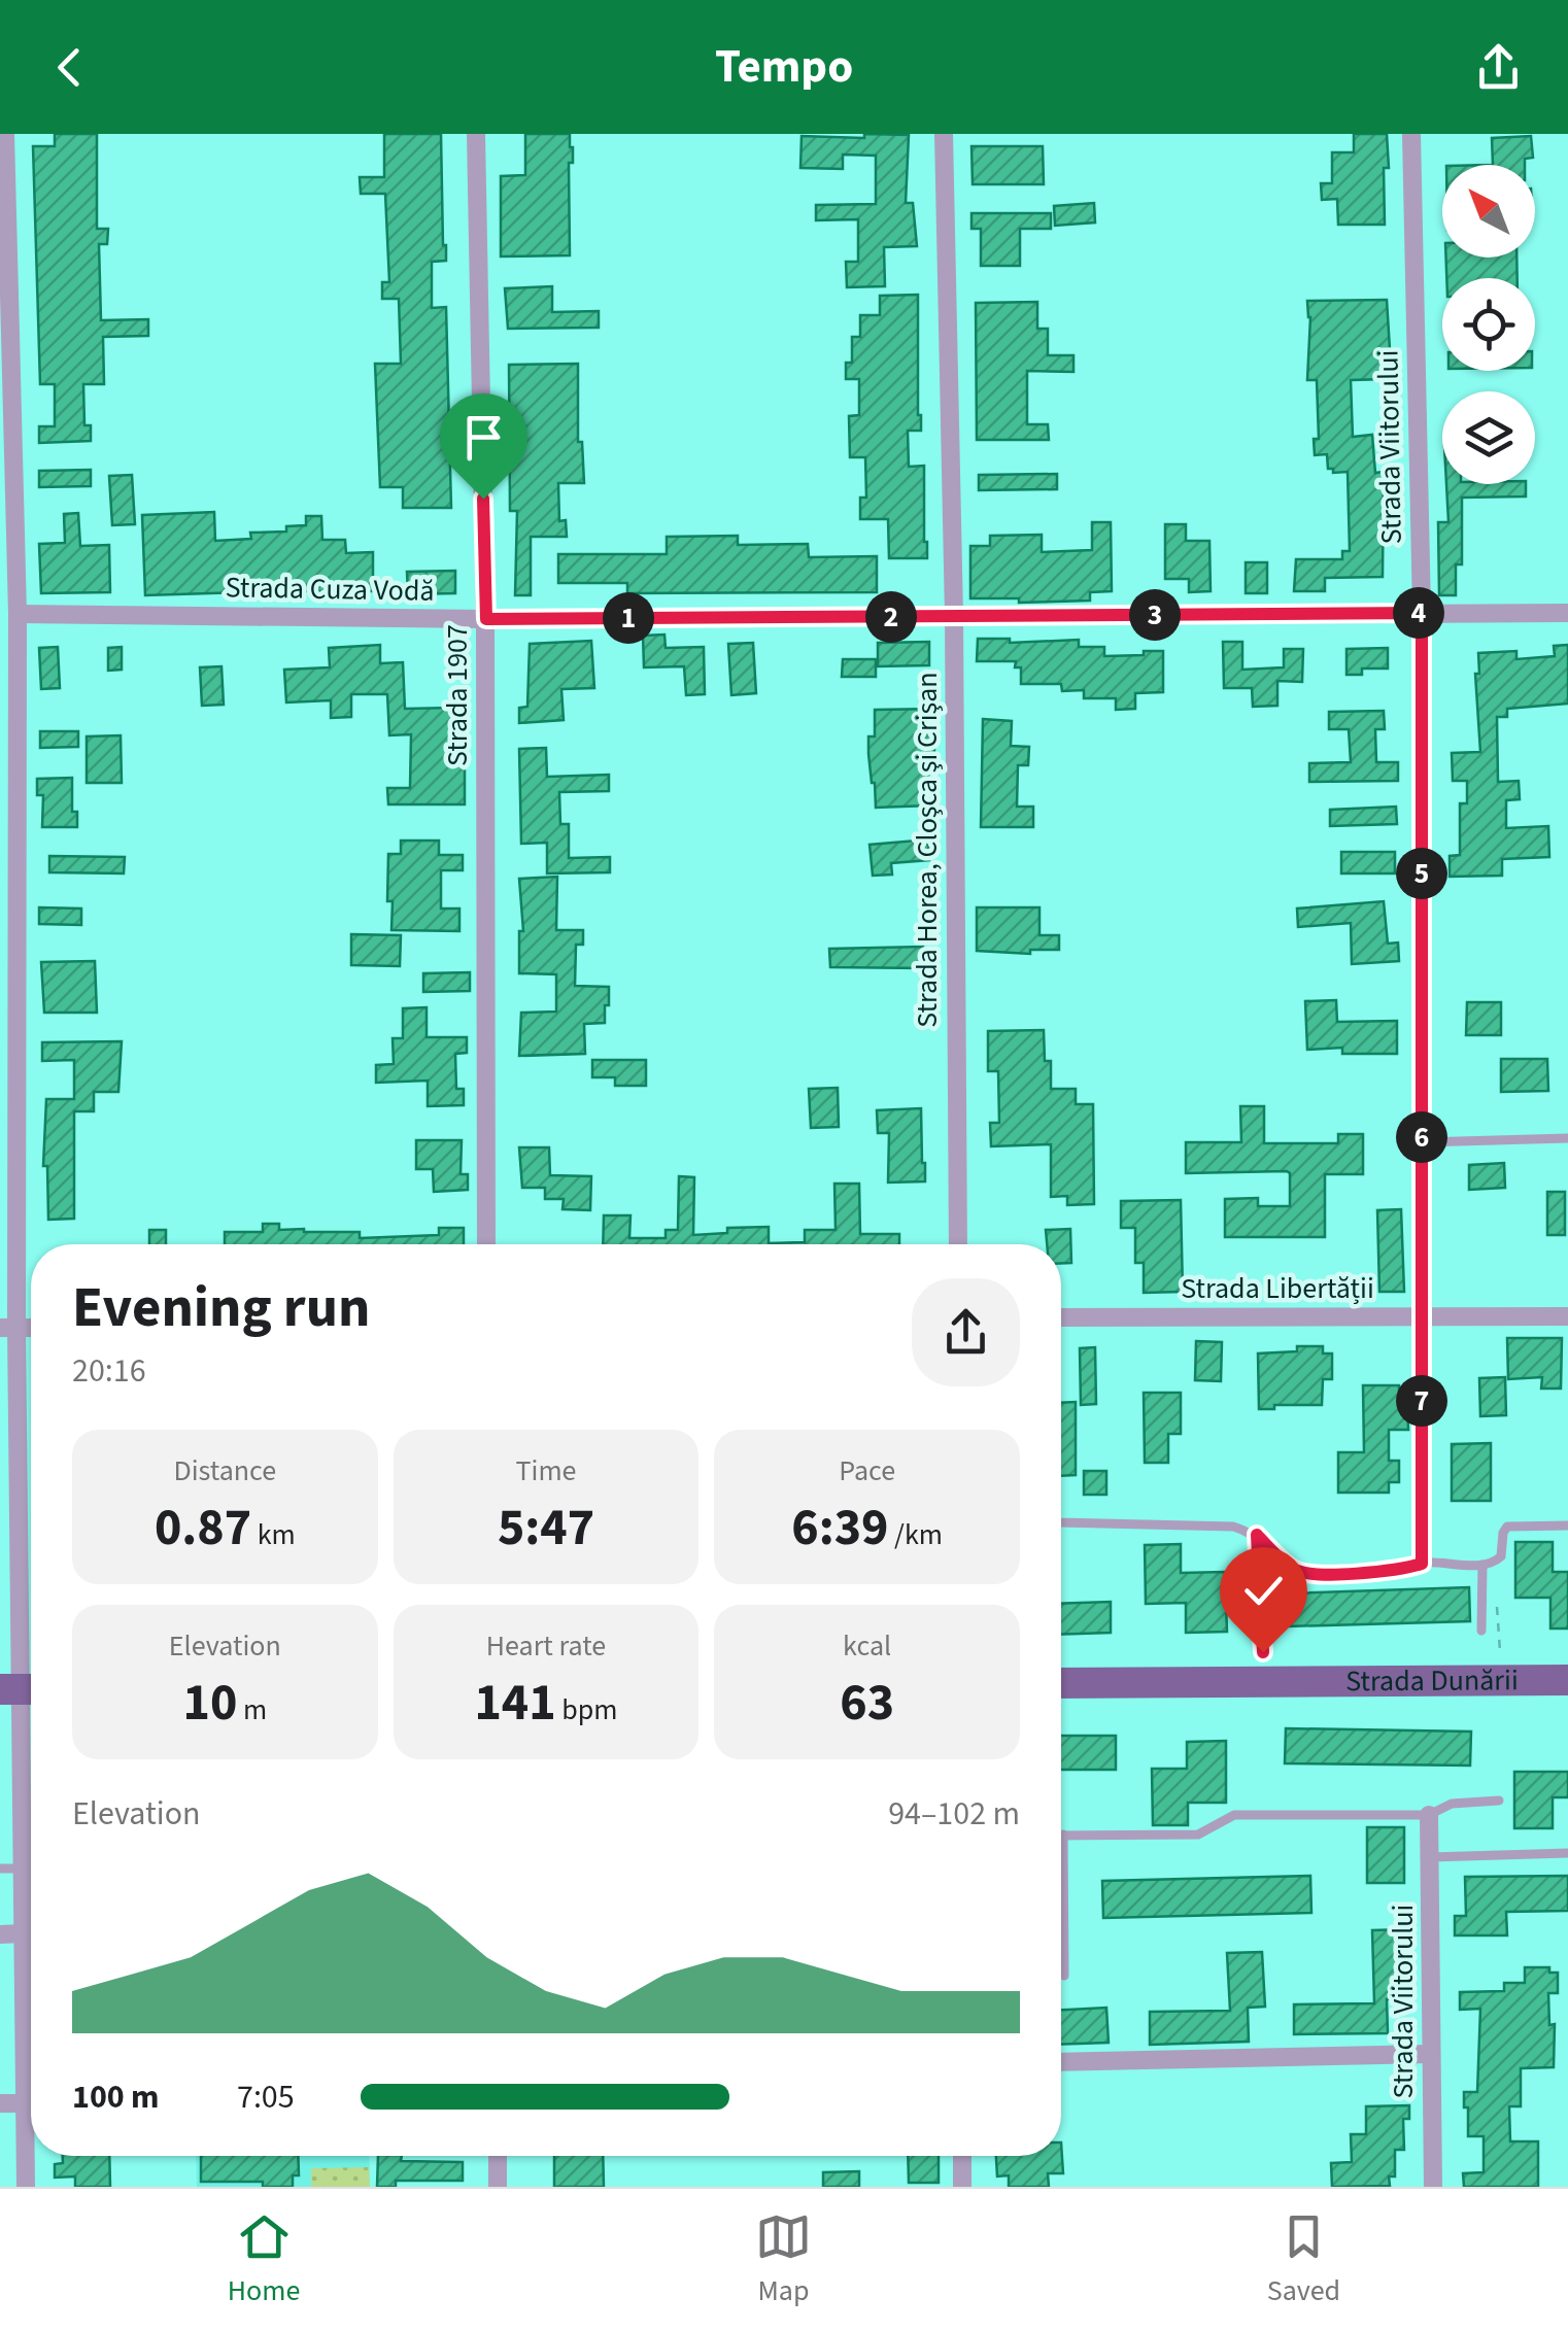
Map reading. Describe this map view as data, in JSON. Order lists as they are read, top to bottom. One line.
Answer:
{"streets":{"main road":["Strada Dunării"],"street":["Strada Viitorului","Strada Cuza Vodă","Strada 1907","Strada Horea, Cloşca şi Crişan","Strada Libertății"]},"crossings":[["Strada Viitorului","Strada Cuza Vodă"],["Strada Viitorului","Strada Libertății"],["Strada Cuza Vodă","Strada 1907"],["Strada Cuza Vodă","Strada Horea, Cloşca şi Crişan"]],"north":"top left","page":{"header":"Tempo","pins":["4","3","2","1","5","6","7"],"heading":["Evening run","20:16"],"stats":[["Distance","0.87 km"],["Time","5:47"],["Pace","6:39 /km"],["Elevation","10 m"],["Heart rate","141 bpm"],["kcal","63"]],"chart":["Elevation","94–102 m"],"list":[{"name":"100 m","note":"7:05"}],"tabs":["Home","Map","Saved"]}}
